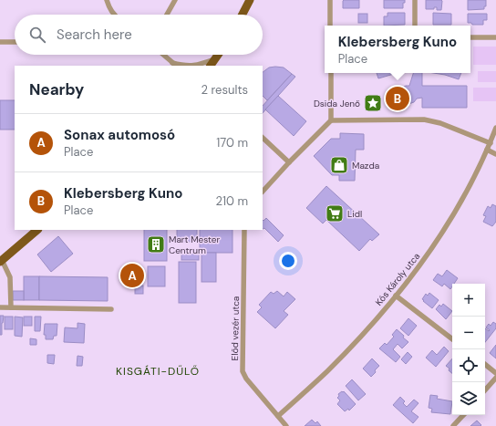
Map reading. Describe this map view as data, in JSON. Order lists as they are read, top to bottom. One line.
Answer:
{"streets":{"street":["Kós Károly utca","Előd vezér utca"]},"crossings":[["Kós Károly utca","Előd vezér utca"]],"districts":["KISGÁTI-DŰLŐ"],"places":{"place":["Dsida Jenő"],"shop":["Mazda"],"supermarket":["Lidl"],"building":["Mart Mester Centrum"]},"page":{"search":"Search here","popup":["Klebersberg Kuno","Place"],"heading":["Nearby","2 results"],"pins":["B","A"],"list":[{"mark":"A","name":"Sonax automosó","note":"Place","value":"170 m"},{"mark":"B","name":"Klebersberg Kuno","note":"Place","value":"210 m"}],"map_buttons":["+","−"]}}
